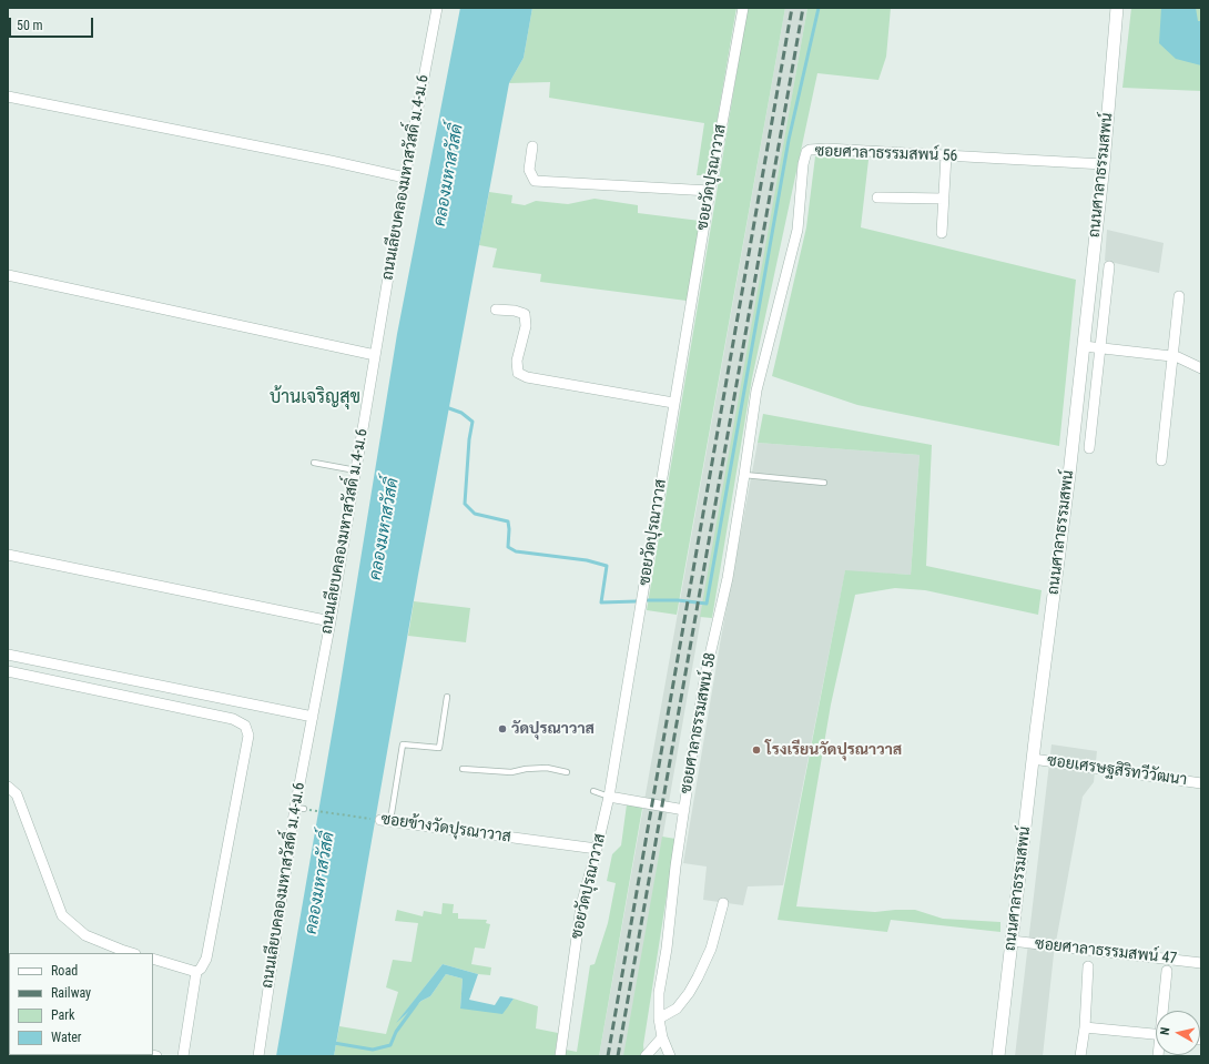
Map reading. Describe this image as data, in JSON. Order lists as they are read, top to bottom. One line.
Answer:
{"streets":{"street":["ซอยศาลาธรรมสพน์ 56","ถนนศาลาธรรมสพน์","ถนนเลียบคลองมหาสวัสดิ์ ม.4-ม.6","ซอยวัดปุรณาวาส","ซอยศาลาธรรมสพน์ 58","ซอยเศรษฐสิริทวีวัฒนา","ซอยข้างวัดปุรณาวาส","ซอยศาลาธรรมสพน์ 47"]},"crossings":[["ซอยศาลาธรรมสพน์ 56","ถนนศาลาธรรมสพน์"],["ซอยศาลาธรรมสพน์ 56","ซอยศาลาธรรมสพน์ 58"],["ถนนศาลาธรรมสพน์","ซอยเศรษฐสิริทวีวัฒนา"],["ถนนศาลาธรรมสพน์","ซอยศาลาธรรมสพน์ 47"],["ถนนเลียบคลองมหาสวัสดิ์ ม.4-ม.6","ซอยข้างวัดปุรณาวาส"],["ซอยวัดปุรณาวาส","ซอยข้างวัดปุรณาวาส"]],"districts":["บ้านเจริญสุข"],"water":["คลองมหาสวัสดิ์"],"places":["วัดปุรณาวาส","โรงเรียนวัดปุรณาวาส"],"legend":["Road","Railway","Park","Water"],"scale_bar":"50 m","north":"left"}
